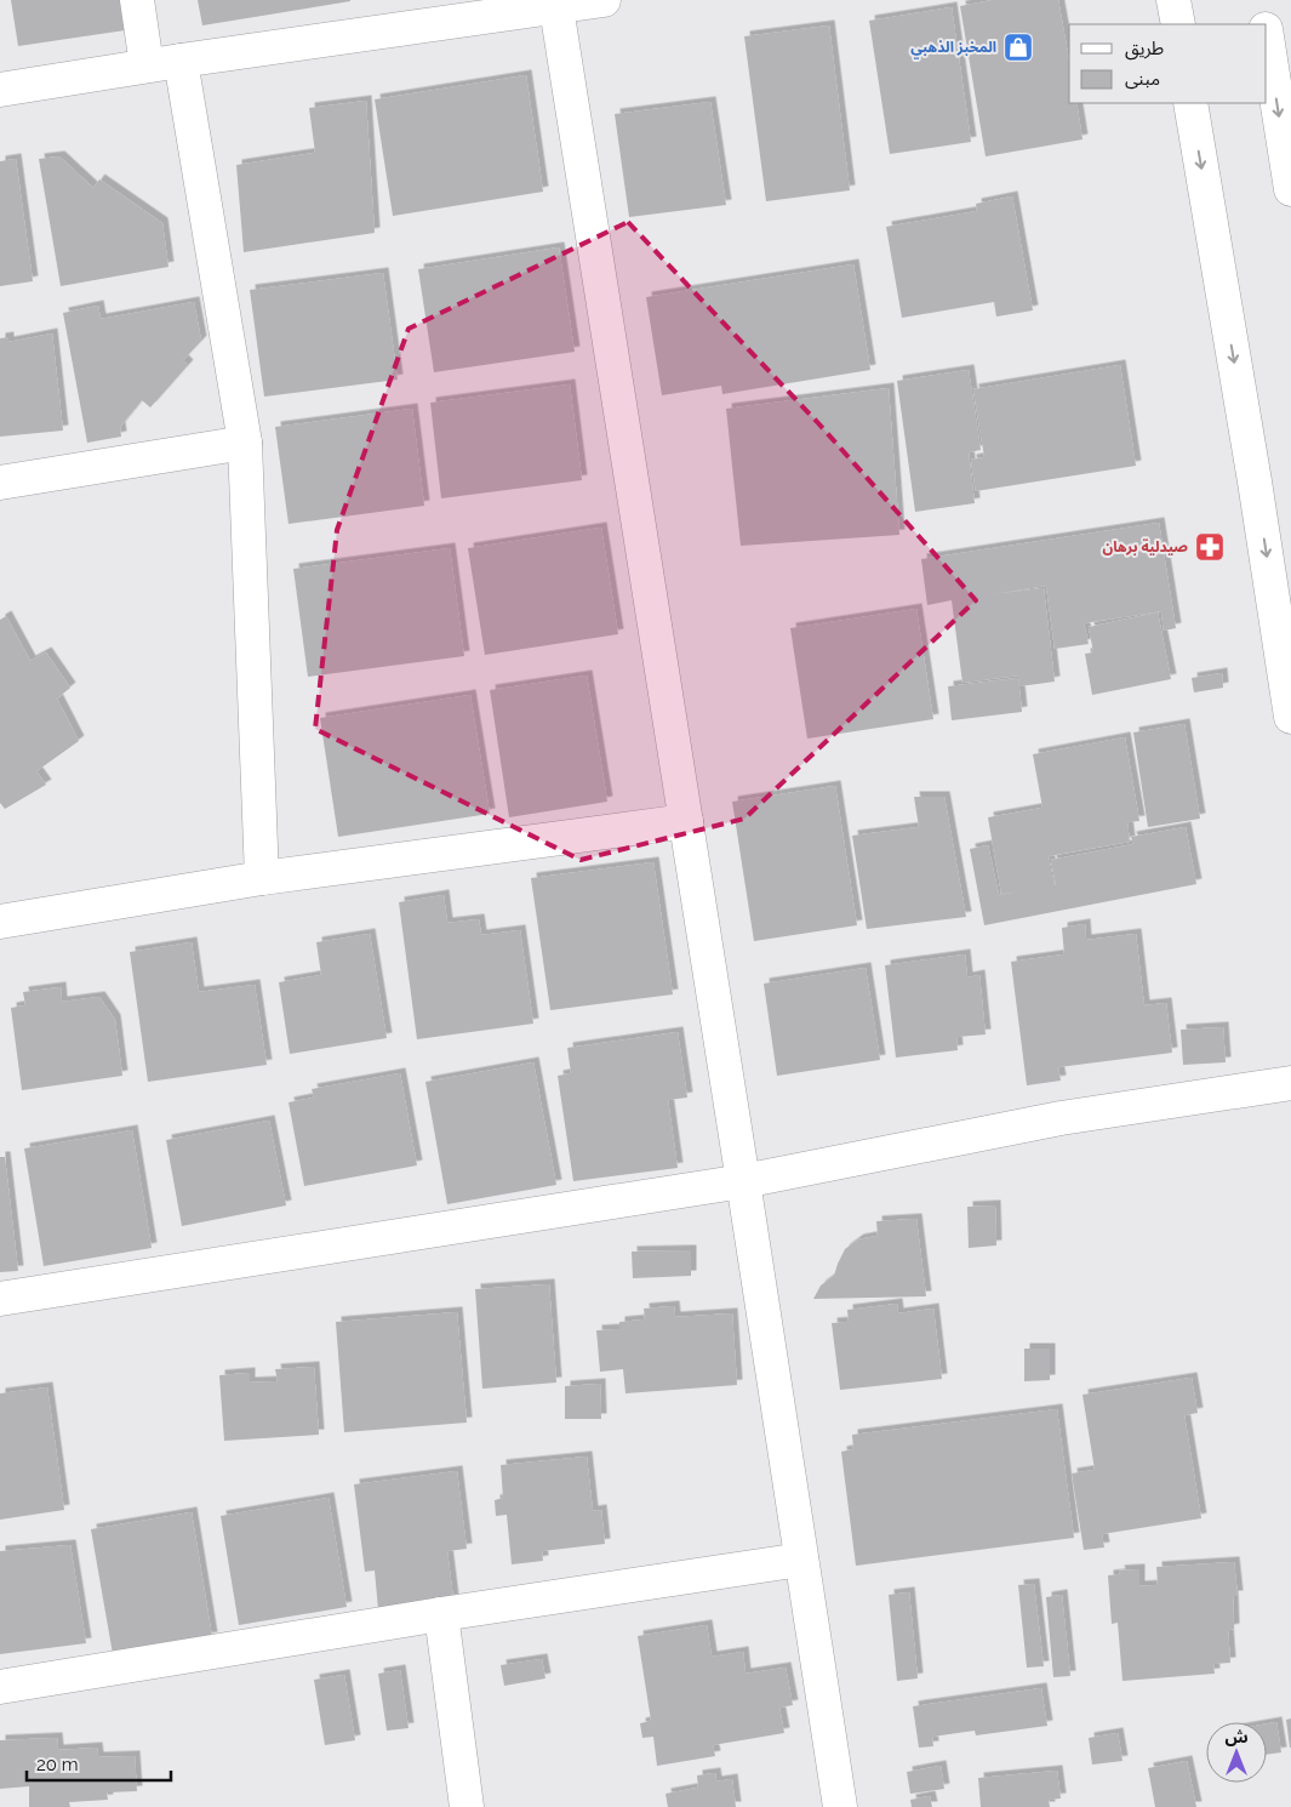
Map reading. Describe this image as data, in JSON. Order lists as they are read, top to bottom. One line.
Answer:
{"places":{"shop":["المخبز الذهبي"],"pharmacy":["صيدلية برهان"]},"legend":["طريق","مبنى"],"scale_bar":"20 m","north":"top"}
